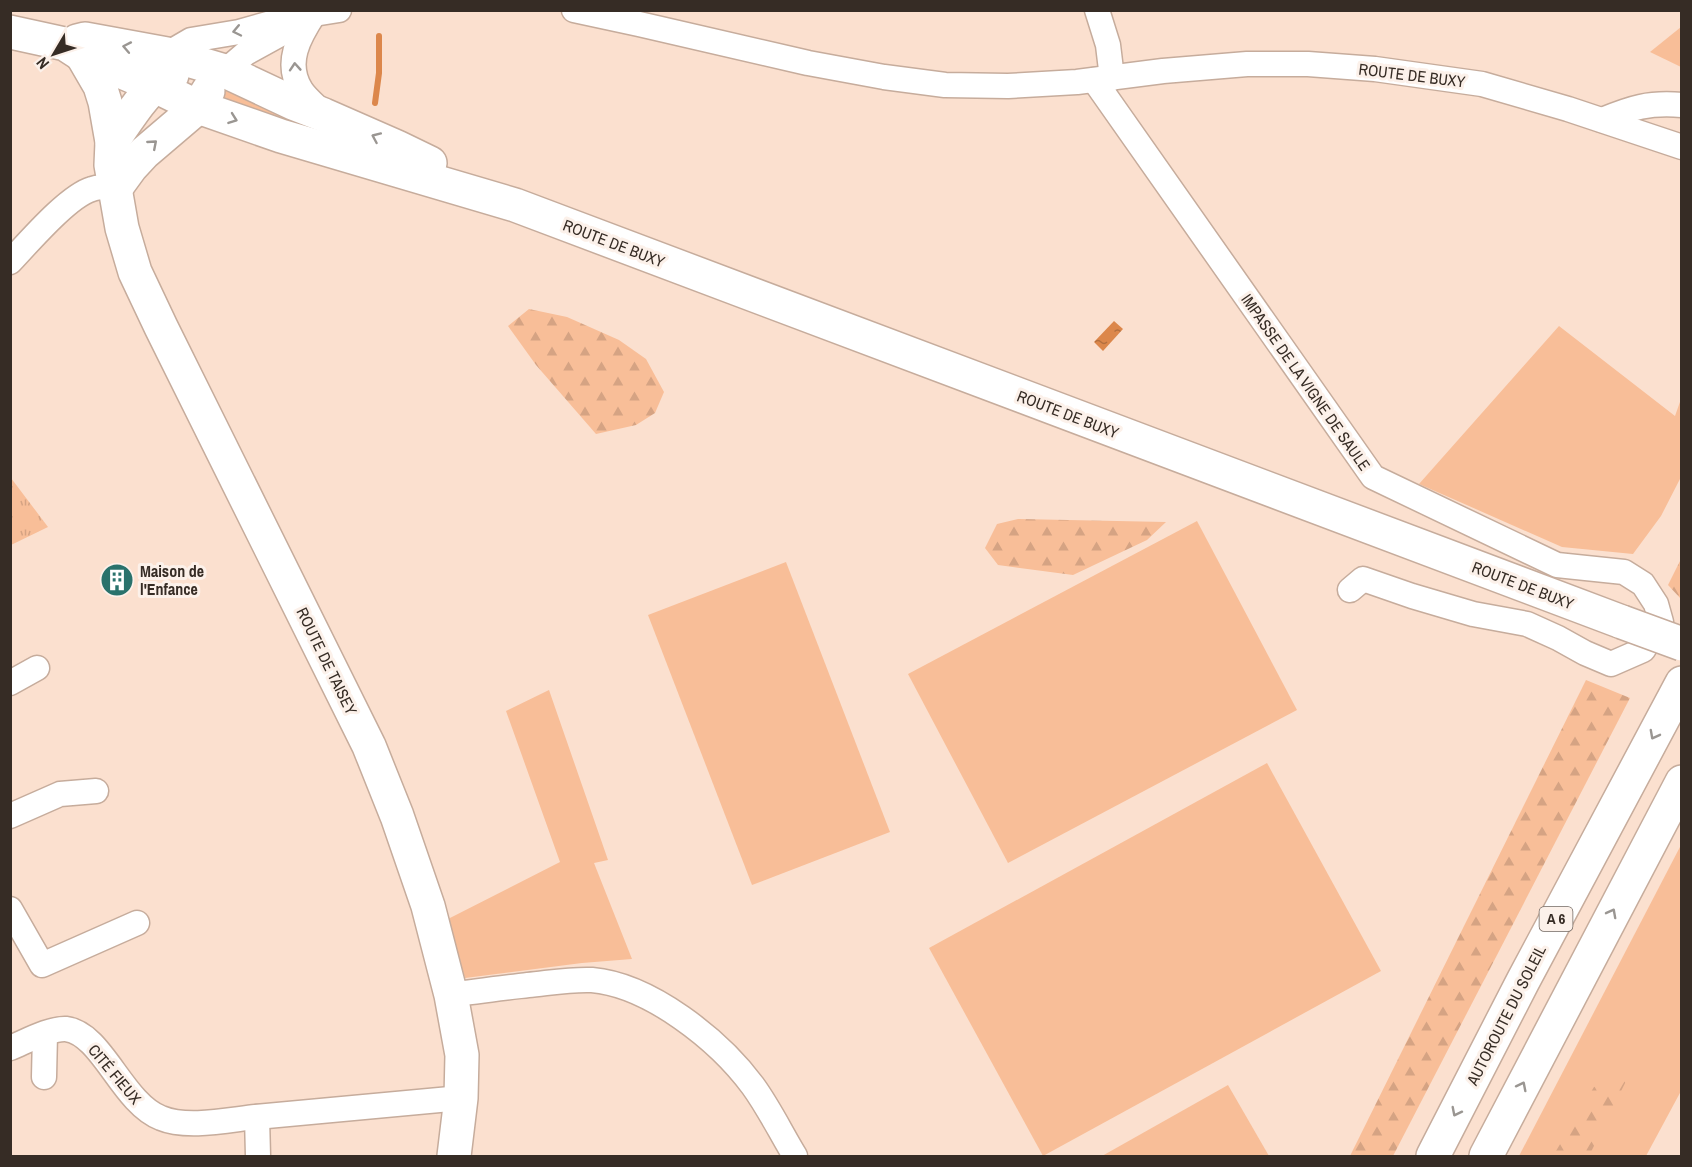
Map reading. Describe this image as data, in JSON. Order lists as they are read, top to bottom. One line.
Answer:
{"streets":{"main road":["ROUTE DE BUXY","ROUTE DE TAISEY","A 6","AUTOROUTE DU SOLEIL"],"street":["IMPASSE DE LA VIGNE DE SAULE","CITÉ FIEUX"]},"crossings":[["ROUTE DE BUXY","IMPASSE DE LA VIGNE DE SAULE"],["ROUTE DE BUXY","ROUTE DE TAISEY"],["ROUTE DE TAISEY","CITÉ FIEUX"]],"places":{"building":["Maison de l'Enfance"]},"north":"bottom left"}
